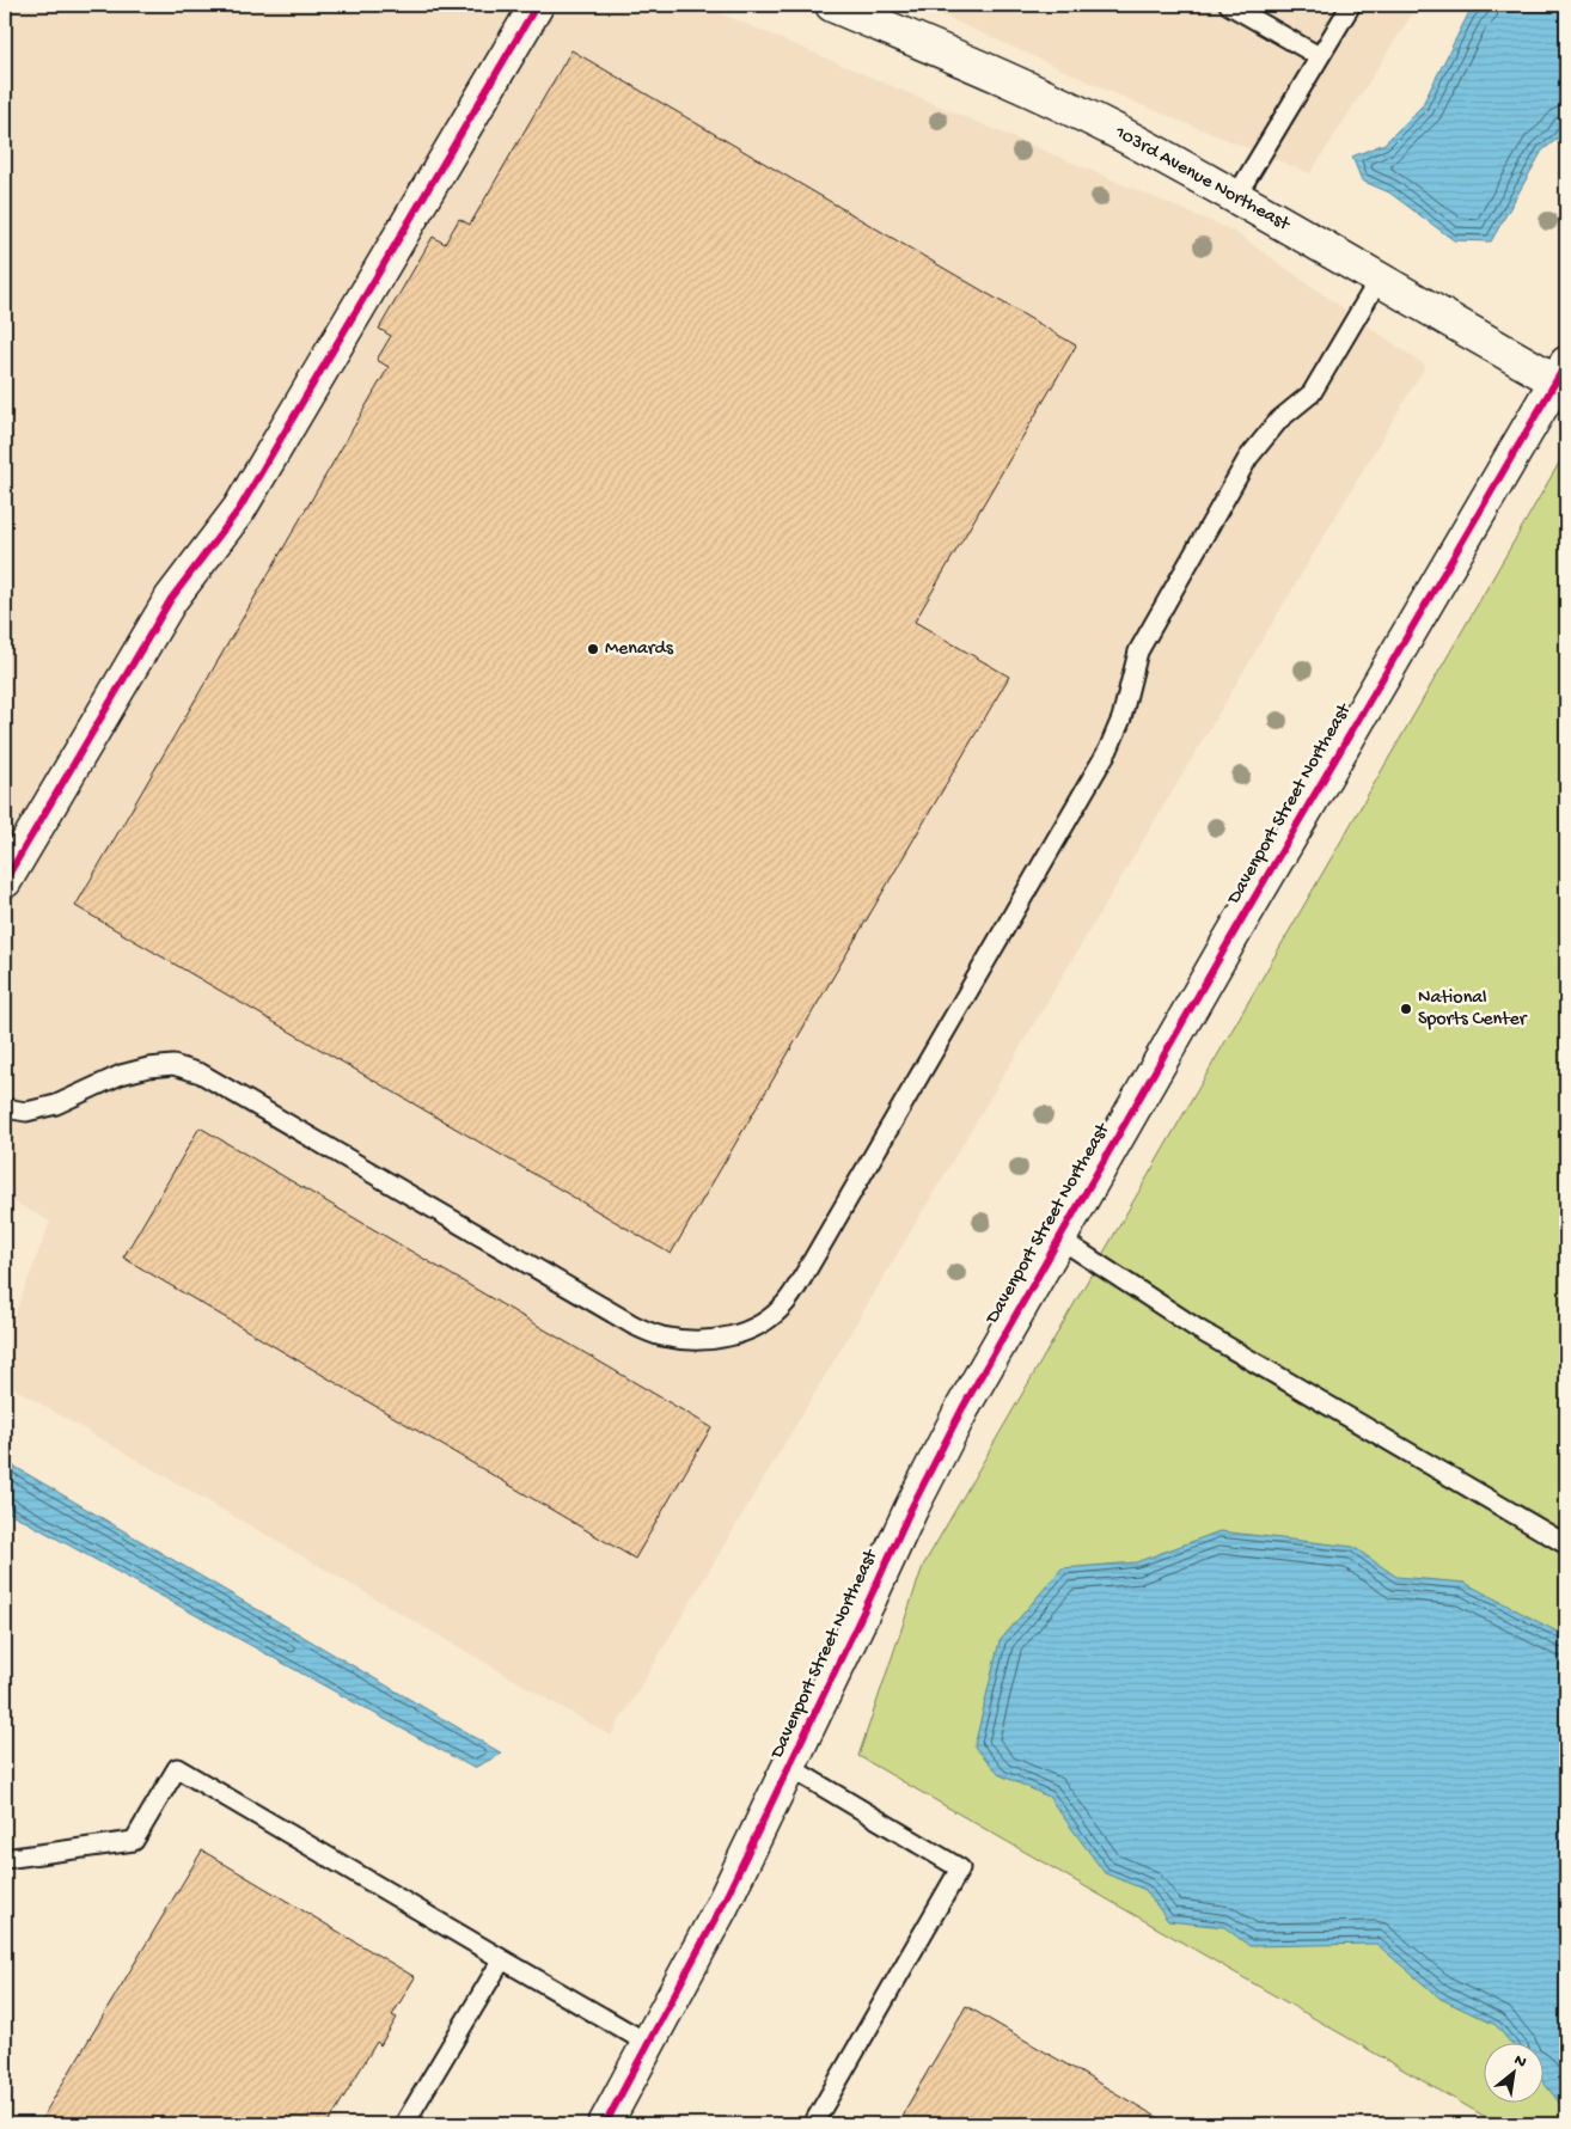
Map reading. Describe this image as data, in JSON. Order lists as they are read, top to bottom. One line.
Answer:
{"streets":{"street":["103rd Avenue Northeast","Davenport Street Northeast"]},"crossings":[["103rd Avenue Northeast","Davenport Street Northeast"]],"places":["Menards","National Sports Center"],"north":"top right"}
